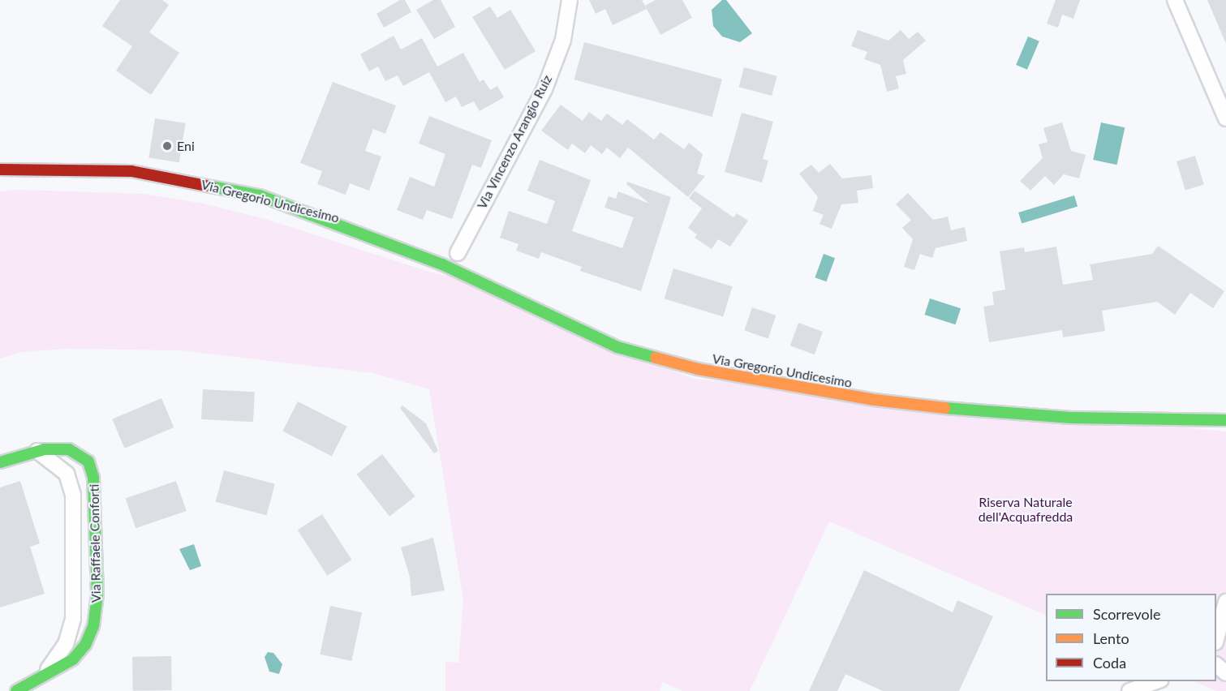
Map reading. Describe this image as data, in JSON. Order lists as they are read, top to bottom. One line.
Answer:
{"streets":{"street":["Via Vincenzo Arangio Ruiz","Via Gregorio Undicesimo","Via Raffaele Conforti"]},"parks":["Riserva Naturale dell'Acquafredda"],"places":["Eni"],"legend":["Scorrevole","Lento","Coda"]}
